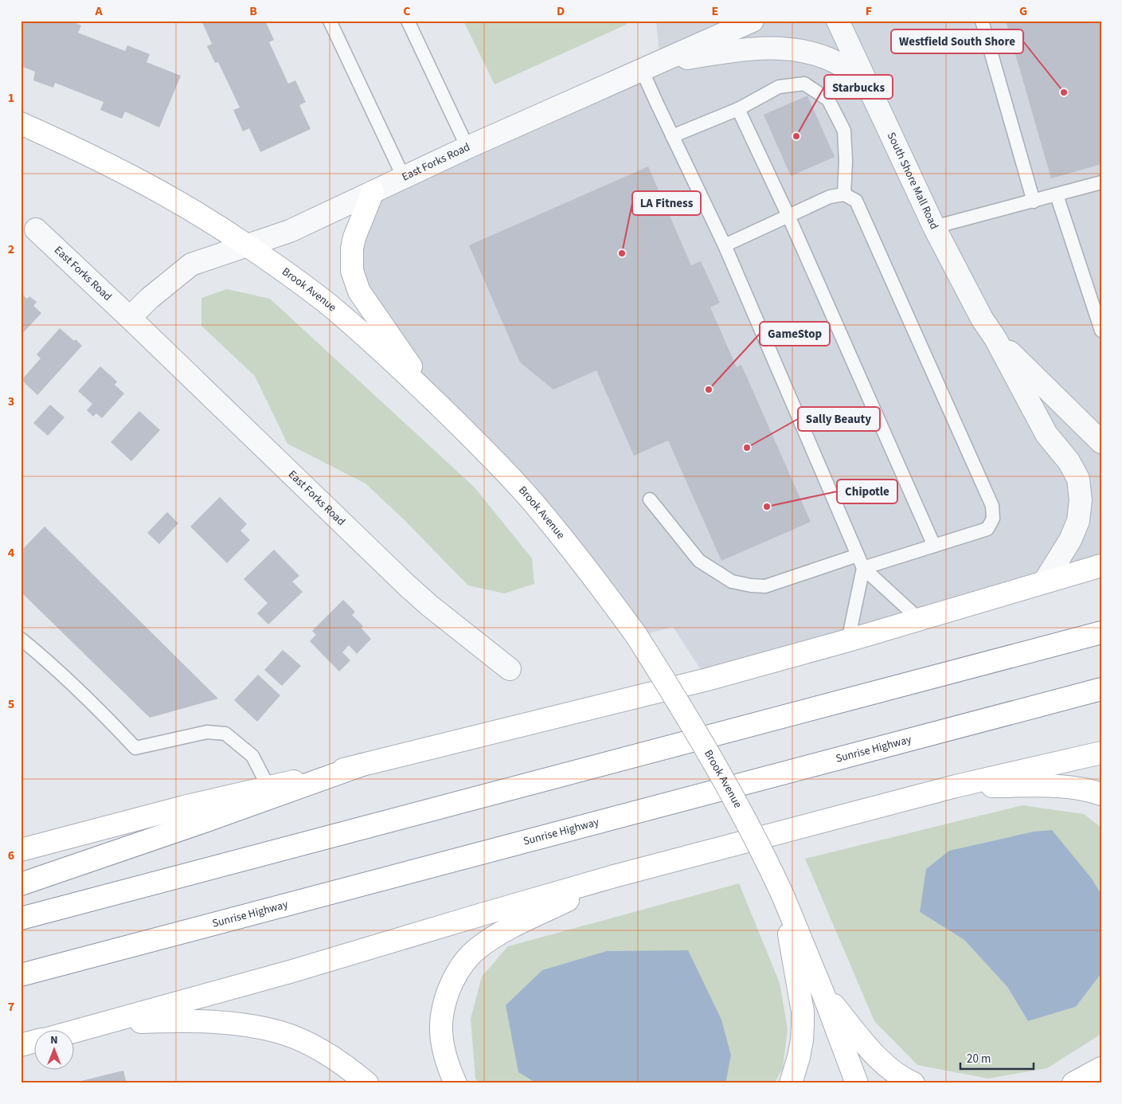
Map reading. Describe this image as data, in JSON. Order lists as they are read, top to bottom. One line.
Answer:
{"streets":{"main road":["Brook Avenue","Sunrise Highway"],"street":["East Forks Road","South Shore Mall Road"]},"crossings":[["East Forks Road","Brook Avenue"]],"places":["Westfield South Shore","Starbucks","LA Fitness","GameStop","Sally Beauty","Chipotle"],"scale_bar":"20 m","north":"top","grid":{"columns":["A","B","C","D","E","F","G"],"rows":["1","2","3","4","5","6","7"]}}
